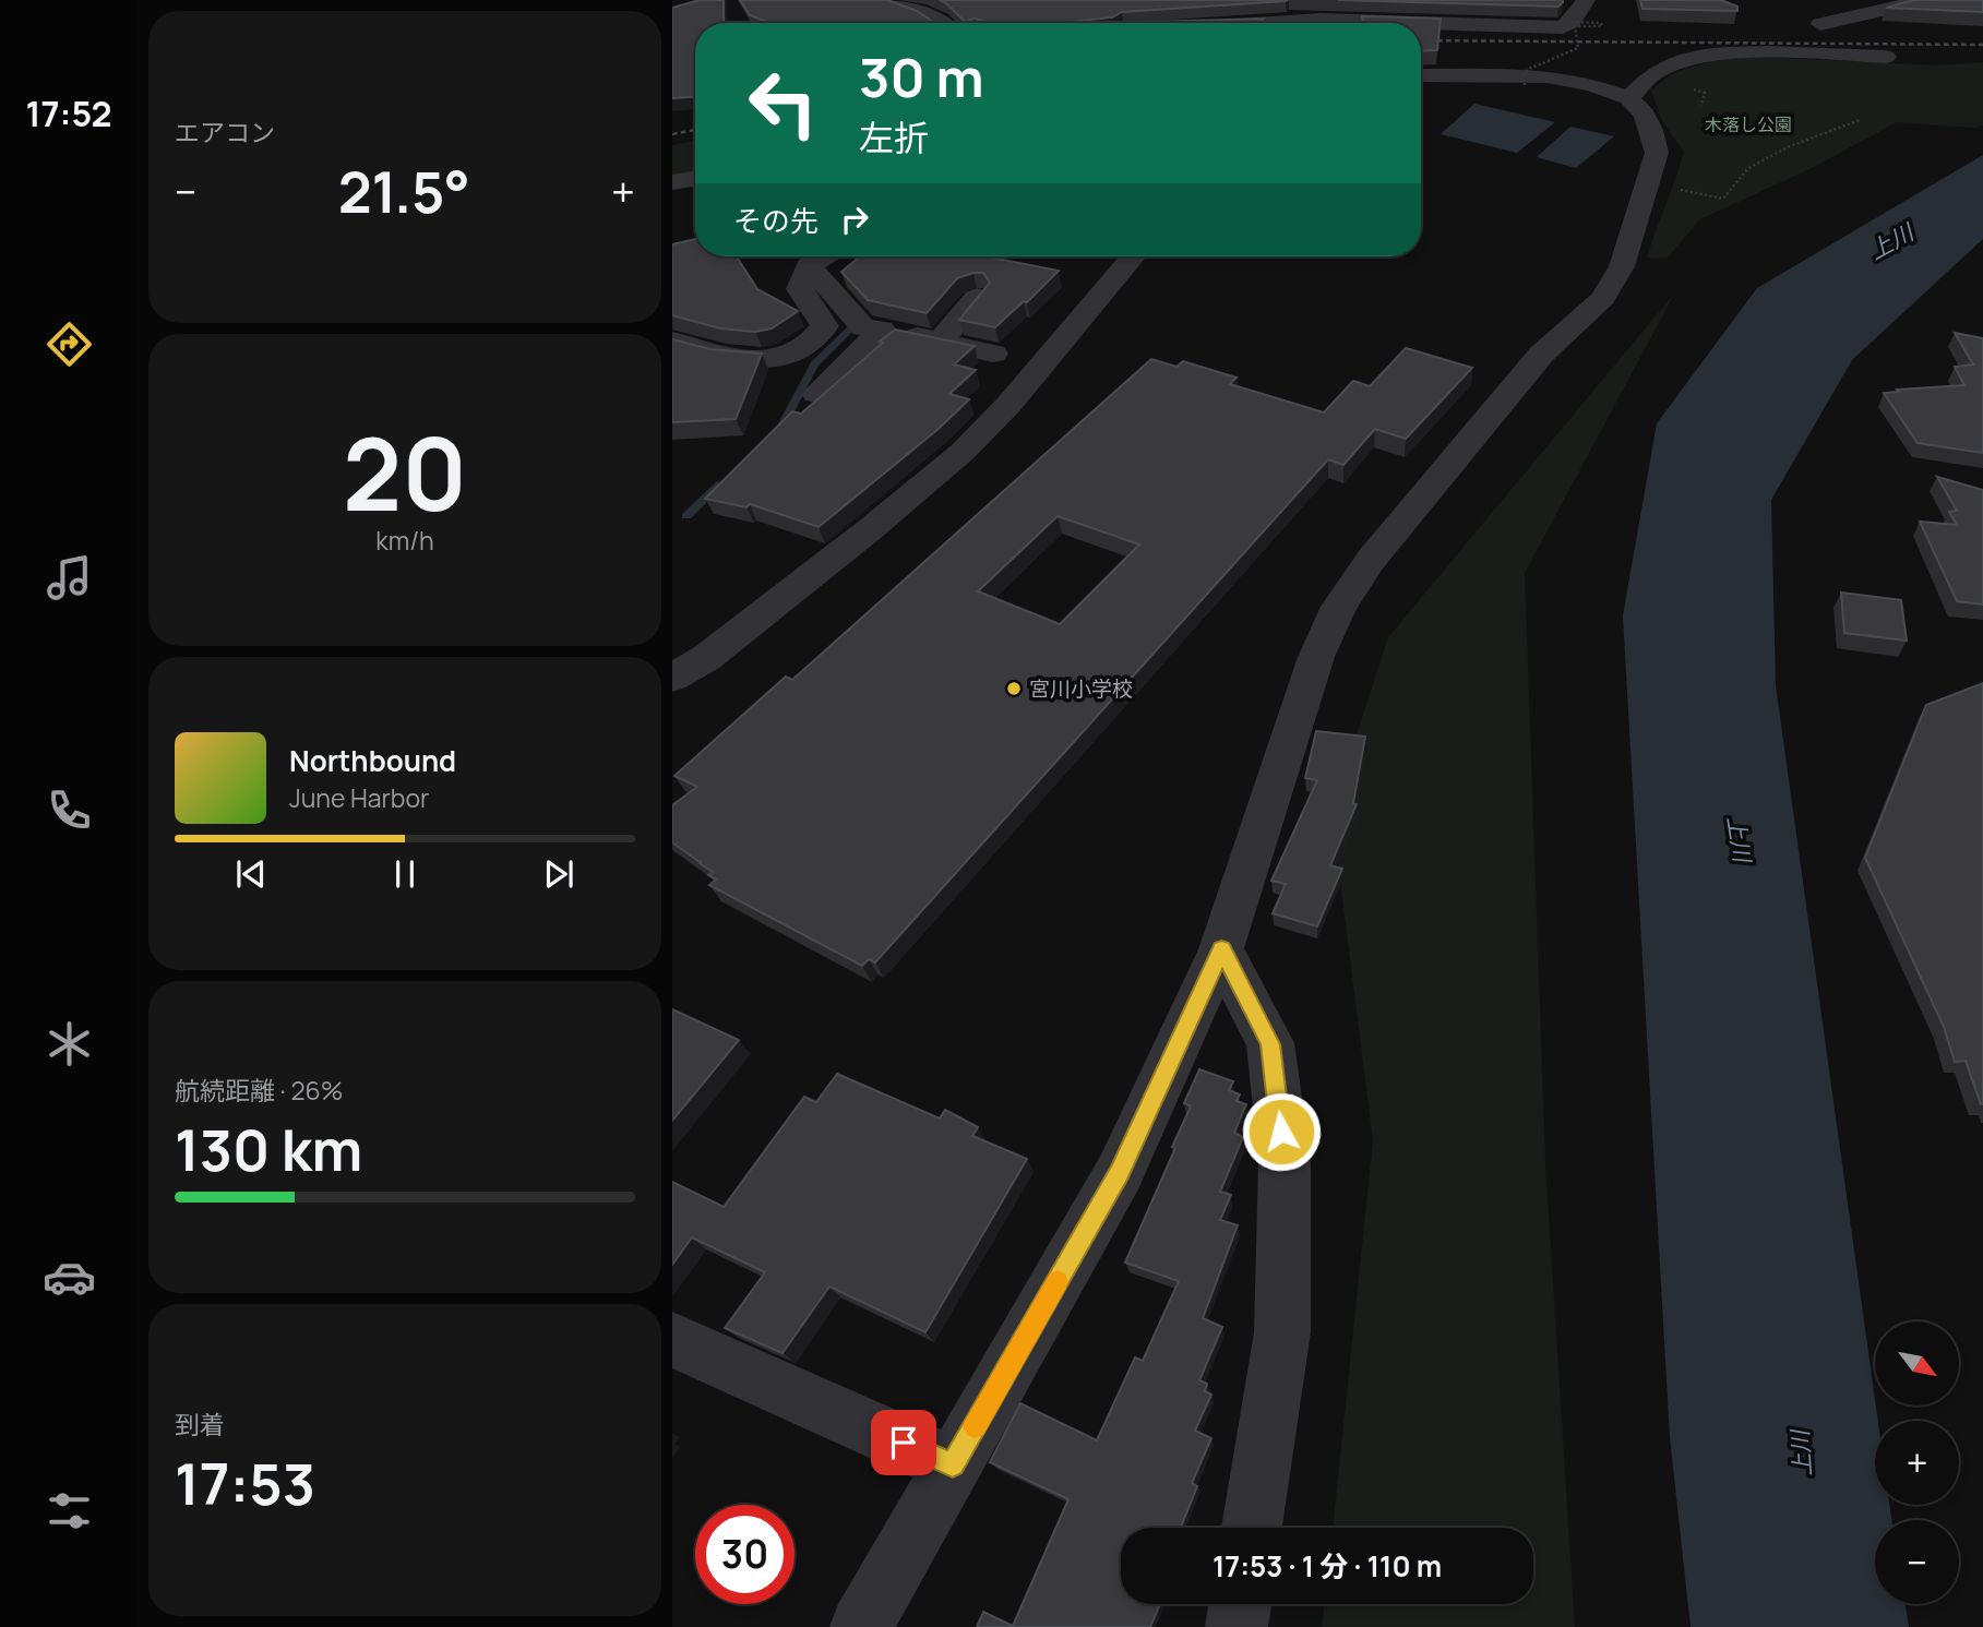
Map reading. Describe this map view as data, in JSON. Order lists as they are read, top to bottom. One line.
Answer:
{"water":["上川"],"parks":["木落し公園"],"places":["宮川小学校"],"north":"bottom right","page":{"tabs":"17:52","tile":["エアコン",["20","km/h"],["航続距離 · 26%","130 km"],["到着","17:53"]],"turn":["30 m","左折"],"heat":["−","21.5°","+"],"then":"その先","song":["Northbound","June Harbor"],"map_buttons":["+","−"],"limit":"30","trip":"17:53 · 1 分 · 110 m"}}
